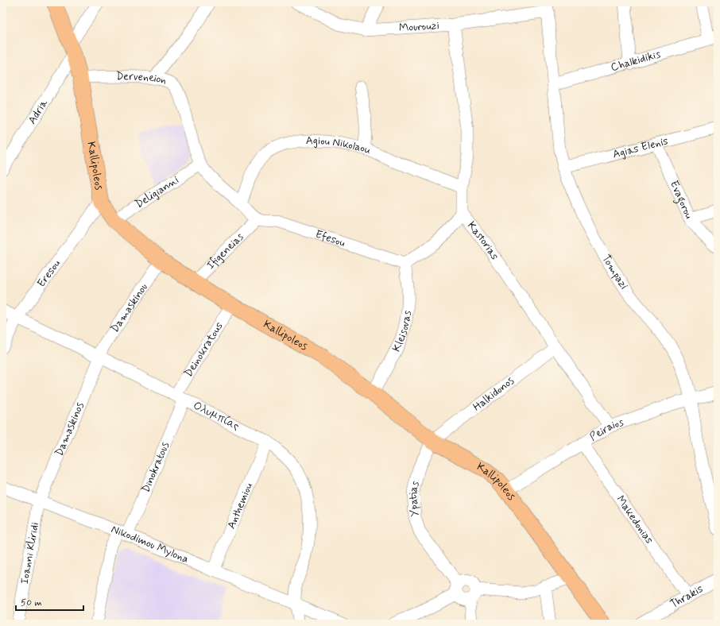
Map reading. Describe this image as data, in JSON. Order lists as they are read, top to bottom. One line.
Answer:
{"streets":{"main road":["Kallipoleos"],"street":["Mourouzi","Chalkidikis","Derveneion","Adria","Agiou Nikolaou","Agias Elenis","Deligianni","Evagorou","Efesou","Kastorias","Ifigeneias","Tompazi","Eresou","Damaskinou","Kleisovas","Deinokratous","Halkidonos","Ολυμπίας","Damaskinos","Peiraios","Dinokratous","Ypatias","Anthemiou","Makedonias","Nikodimou Mylona","Ioanni Kliridi","Thrakis"]},"crossings":[["Mourouzi","Kastorias"],["Mourouzi","Tompazi"],["Chalkidikis","Tompazi"],["Derveneion","Kallipoleos"],["Derveneion","Deligianni"],["Adria","Kallipoleos"],["Agiou Nikolaou","Kastorias"],["Agias Elenis","Evagorou"],["Agias Elenis","Tompazi"],["Kallipoleos","Deligianni"],["Kallipoleos","Ifigeneias"],["Kallipoleos","Eresou"],["Kallipoleos","Damaskinou"],["Kallipoleos","Kleisovas"],["Kallipoleos","Deinokratous"],["Kallipoleos","Halkidonos"],["Kallipoleos","Peiraios"],["Kallipoleos","Ypatias"],["Efesou","Ifigeneias"],["Efesou","Kleisovas"],["Kastorias","Halkidonos"],["Kastorias","Peiraios"],["Tompazi","Peiraios"],["Eresou","Ολυμπίας"],["Damaskinou","Ολυμπίας"],["Damaskinou","Damaskinos"],["Deinokratous","Ολυμπίας"],["Deinokratous","Dinokratous"],["Halkidonos","Ypatias"],["Ολυμπίας","Damaskinos"],["Ολυμπίας","Dinokratous"],["Ολυμπίας","Anthemiou"],["Ολυμπίας","Nikodimou Mylona"],["Damaskinos","Nikodimou Mylona"],["Damaskinos","Ioanni Kliridi"],["Peiraios","Makedonias"],["Dinokratous","Nikodimou Mylona"],["Anthemiou","Nikodimou Mylona"],["Makedonias","Thrakis"],["Nikodimou Mylona","Ioanni Kliridi"]],"scale_bar":"50 m"}
